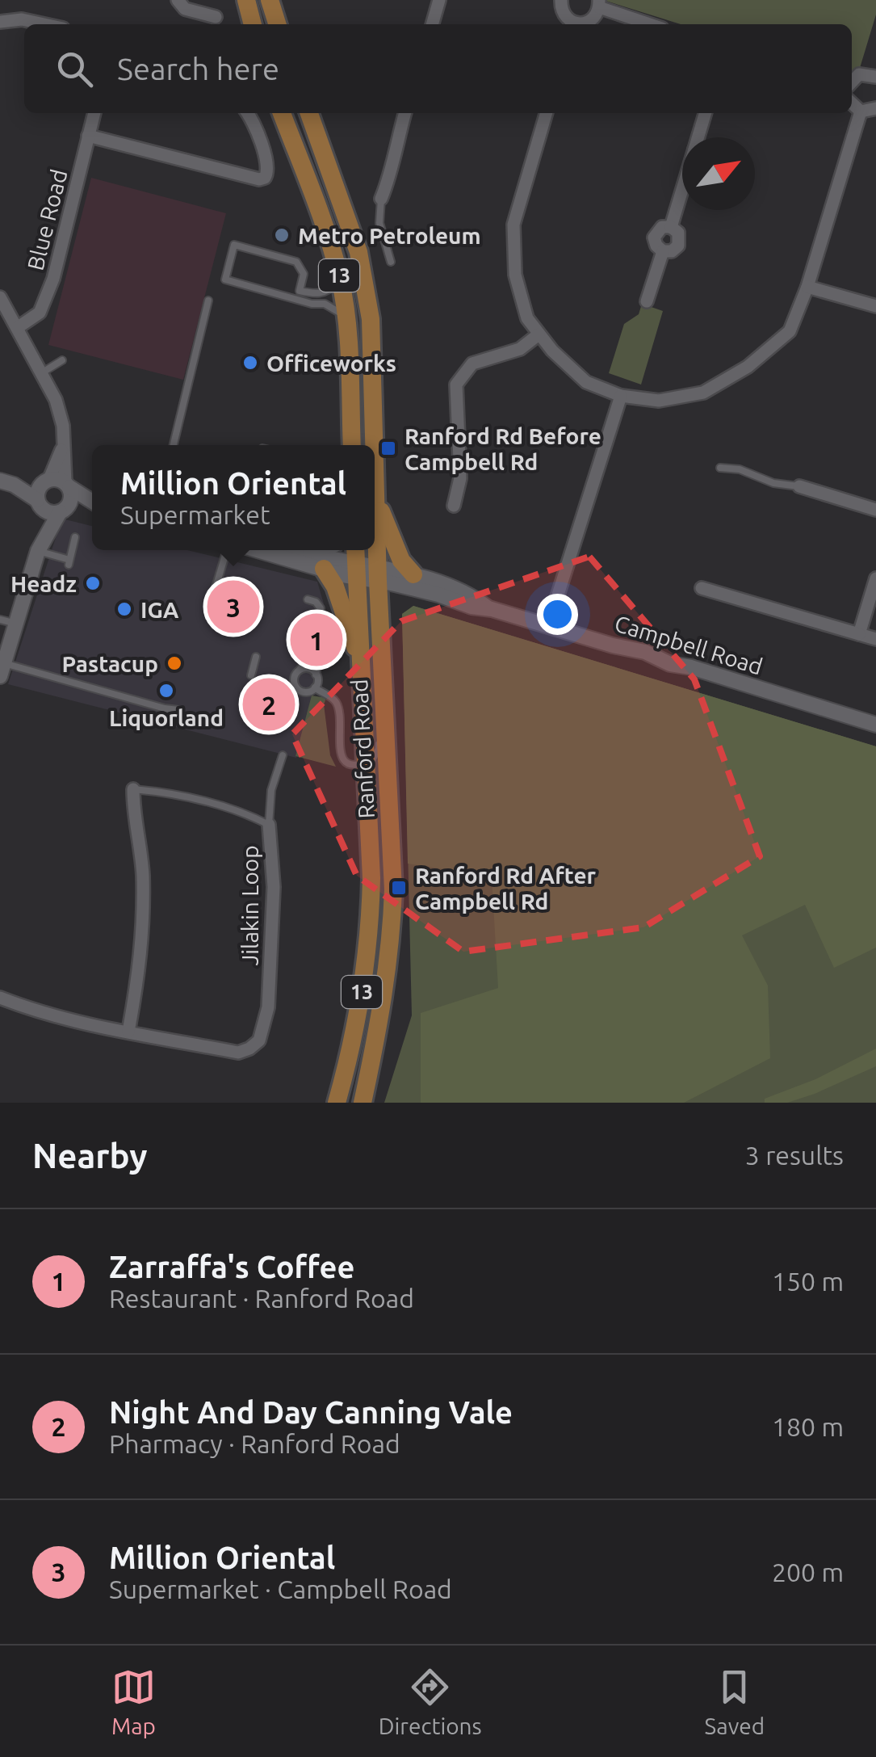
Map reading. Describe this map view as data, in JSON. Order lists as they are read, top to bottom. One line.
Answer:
{"streets":{"main road":["13","Ranford Road"],"street":["Blue Road","Campbell Road","Jilakin Loop"]},"crossings":[["Campbell Road","Ranford Road"]],"places":{"other":["Metro Petroleum","Officeworks","Headz","IGA","Pastacup","Liquorland"],"transit":["Ranford Rd Before Campbell Rd","Ranford Rd After Campbell Rd"]},"north":"top right","page":{"search":"Search here","popup":["Million Oriental","Supermarket"],"pins":["3","1","2"],"heading":["Nearby","3 results"],"list":[{"mark":"1","name":"Zarraffa's Coffee","note":"Restaurant · Ranford Road","value":"150 m"},{"mark":"2","name":"Night And Day Canning Vale","note":"Pharmacy · Ranford Road","value":"180 m"},{"mark":"3","name":"Million Oriental","note":"Supermarket · Campbell Road","value":"200 m"}],"nav":["Map","Directions","Saved"]}}
